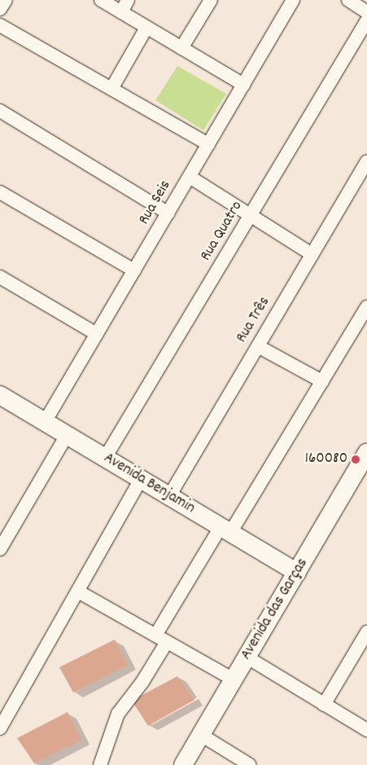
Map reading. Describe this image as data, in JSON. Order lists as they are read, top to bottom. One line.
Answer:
{"streets":{"main road":["Avenida Benjamin","Avenida das Garças"],"street":["Rua Seis","Rua Quatro","Rua Três"]},"crossings":[["Rua Seis","Avenida Benjamin"],["Rua Quatro","Avenida Benjamin"],["Rua Três","Avenida Benjamin"],["Avenida Benjamin","Avenida das Garças"]],"places":["160080"]}
